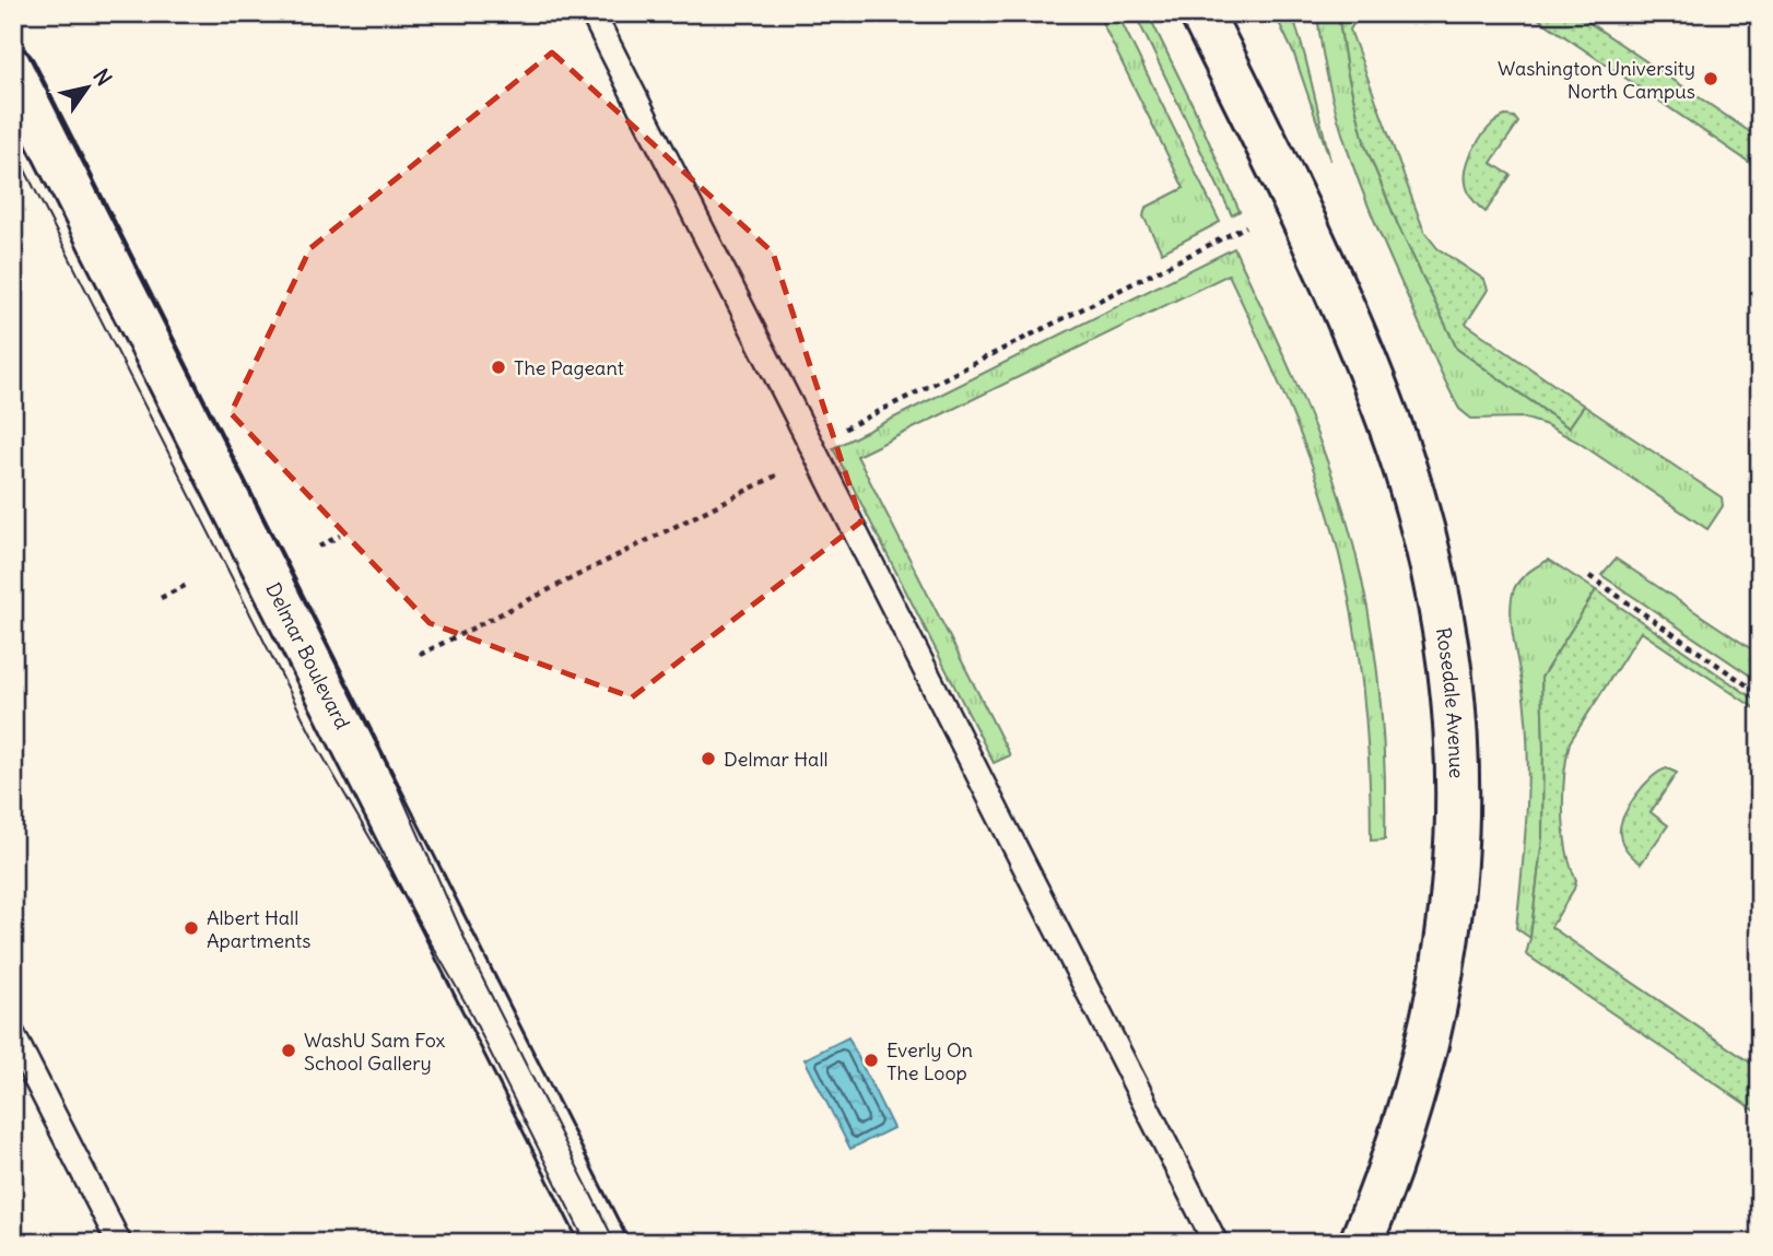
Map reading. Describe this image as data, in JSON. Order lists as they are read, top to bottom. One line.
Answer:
{"streets":{"main road":["Delmar Boulevard","Rosedale Avenue"]},"places":["Washington University North Campus","The Pageant","Delmar Hall","Albert Hall Apartments","WashU Sam Fox School Gallery","Everly On The Loop"],"north":"top right"}
